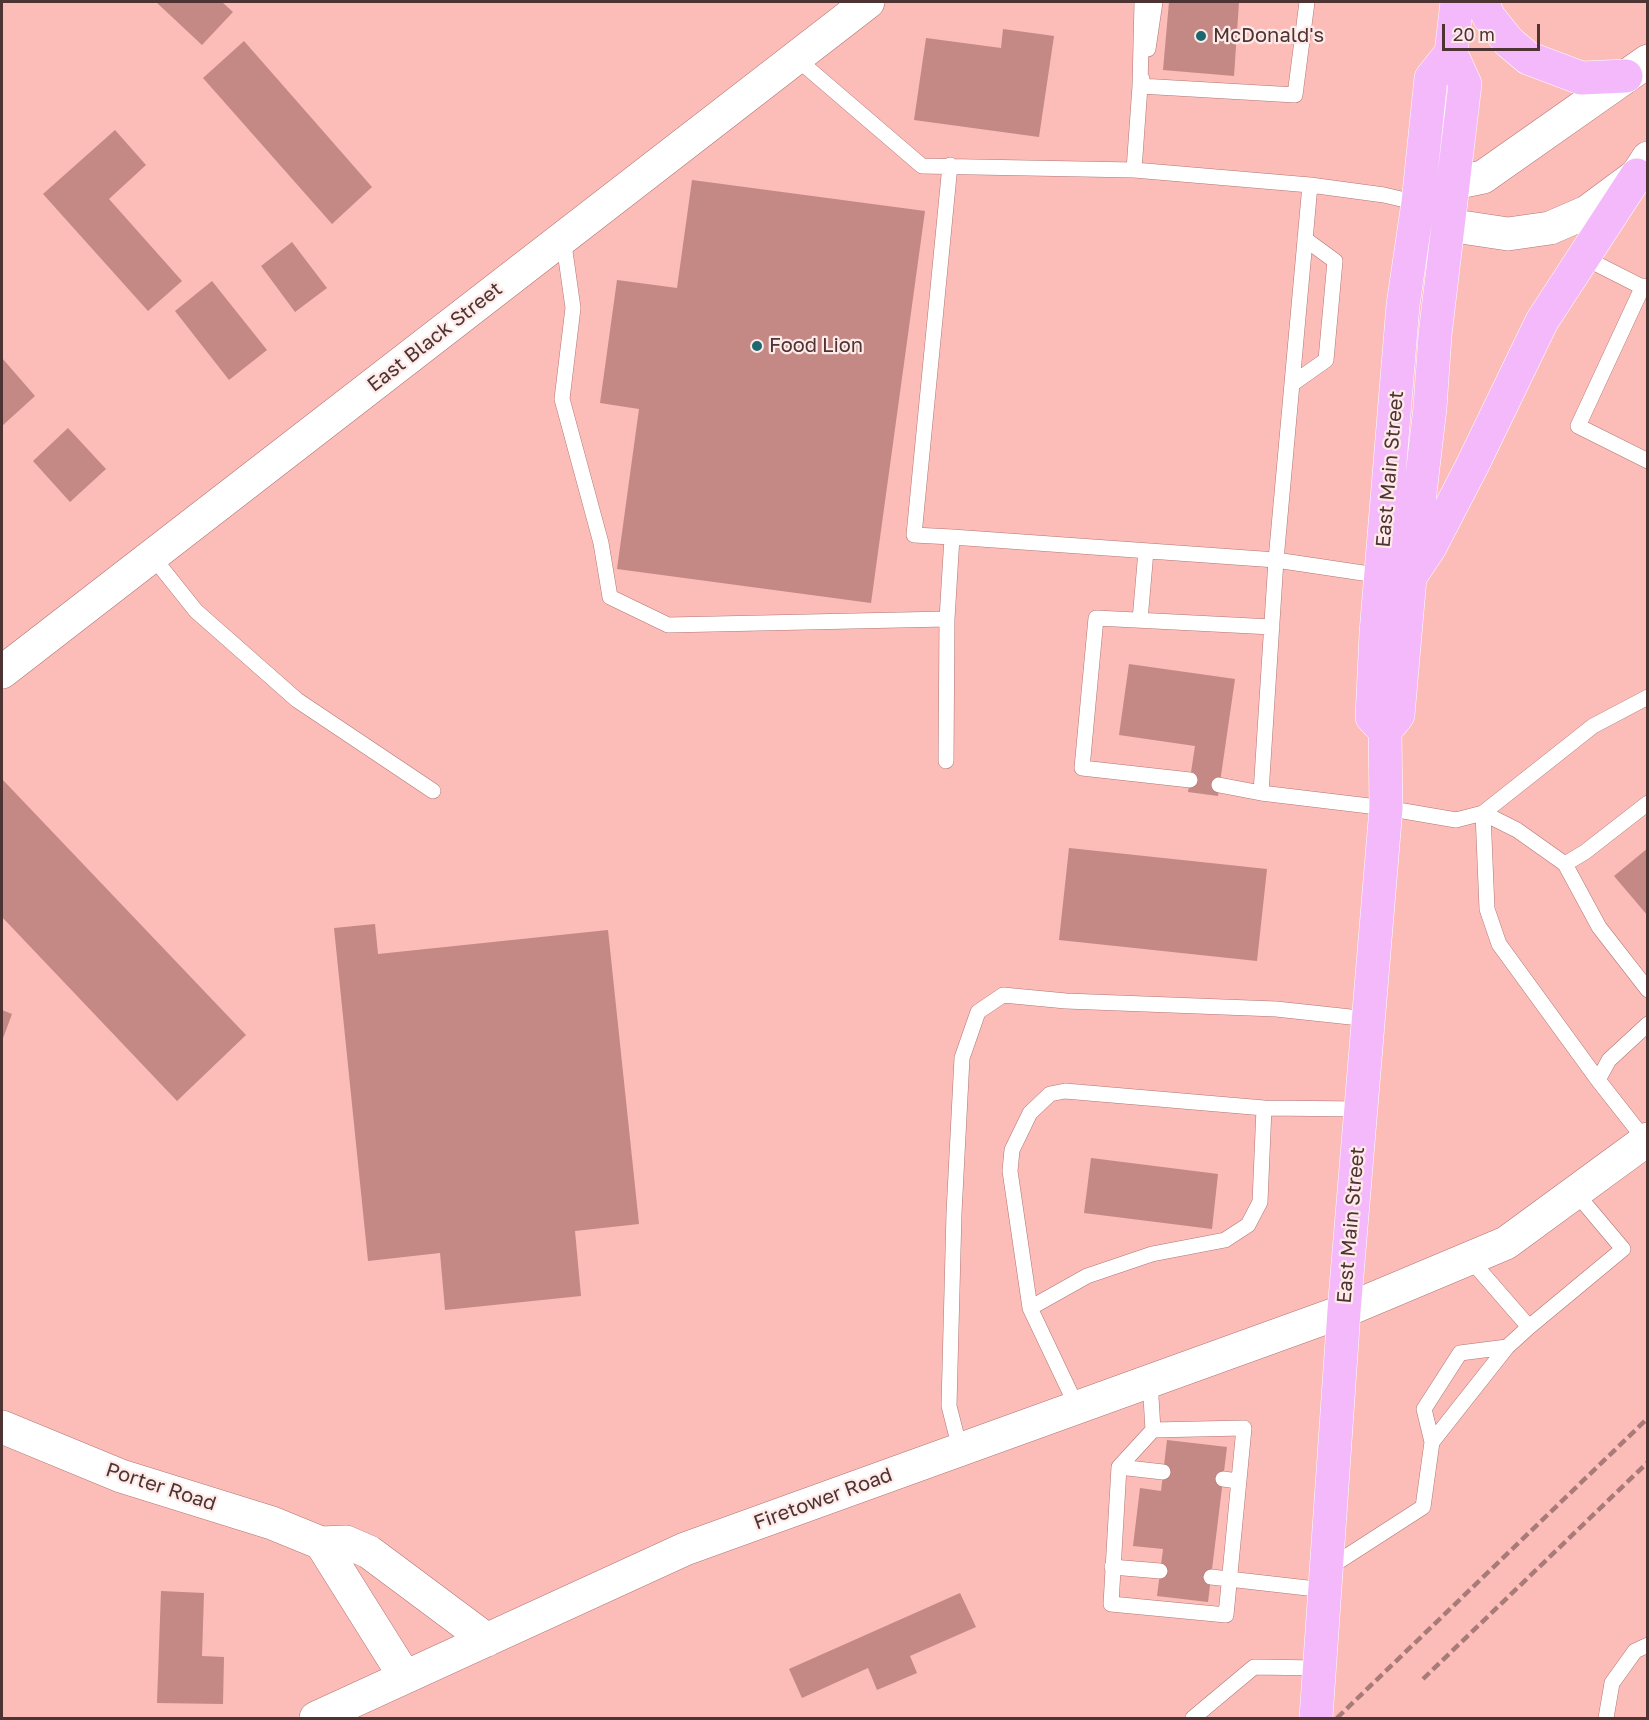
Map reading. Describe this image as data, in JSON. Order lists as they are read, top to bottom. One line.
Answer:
{"streets":{"highway":["East Main Street"],"street":["East Black Street","Porter Road","Firetower Road"]},"crossings":[["East Main Street","Firetower Road"],["Porter Road","Firetower Road"]],"places":["McDonald's","Food Lion"],"scale_bar":"20 m"}
